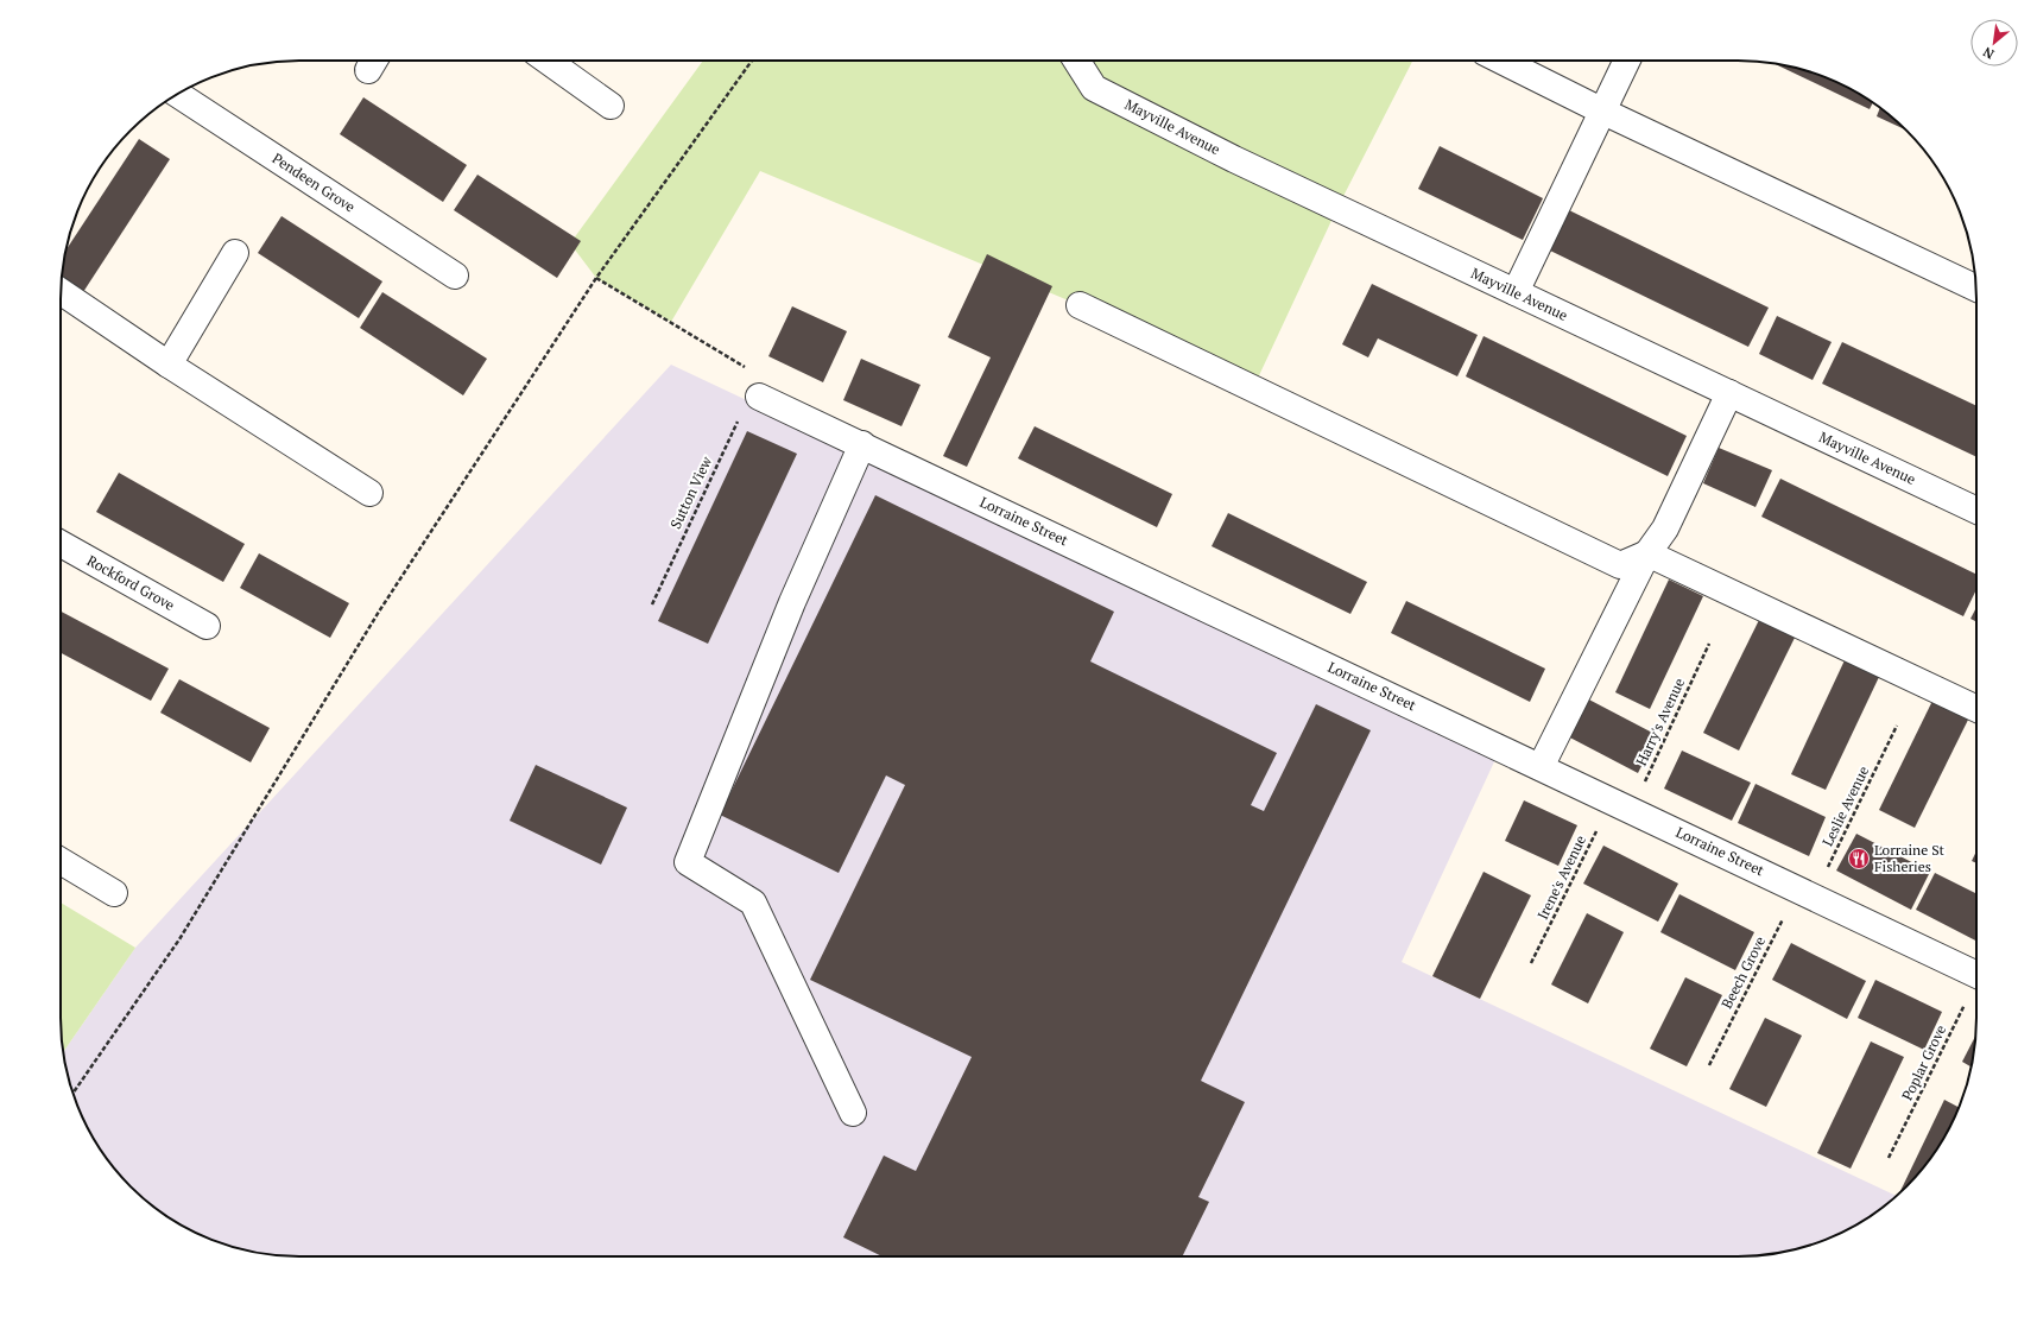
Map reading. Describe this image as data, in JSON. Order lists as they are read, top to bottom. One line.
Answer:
{"streets":{"street":["Mayville Avenue","Pendeen Grove","Lorraine Street","Rockford Grove"],"path":["Sutton View","Harry's Avenue","Leslie Avenue","Irene's Avenue","Beech Grove","Poplar Grove"]},"crossings":[["Sutton View","Lorraine Street"],["Lorraine Street","Harry's Avenue"],["Lorraine Street","Leslie Avenue"],["Lorraine Street","Irene's Avenue"],["Lorraine Street","Beech Grove"],["Harry's Avenue","Irene's Avenue"],["Leslie Avenue","Beech Grove"]],"places":{"restaurant":["Lorraine St Fisheries"]},"north":"bottom left"}
